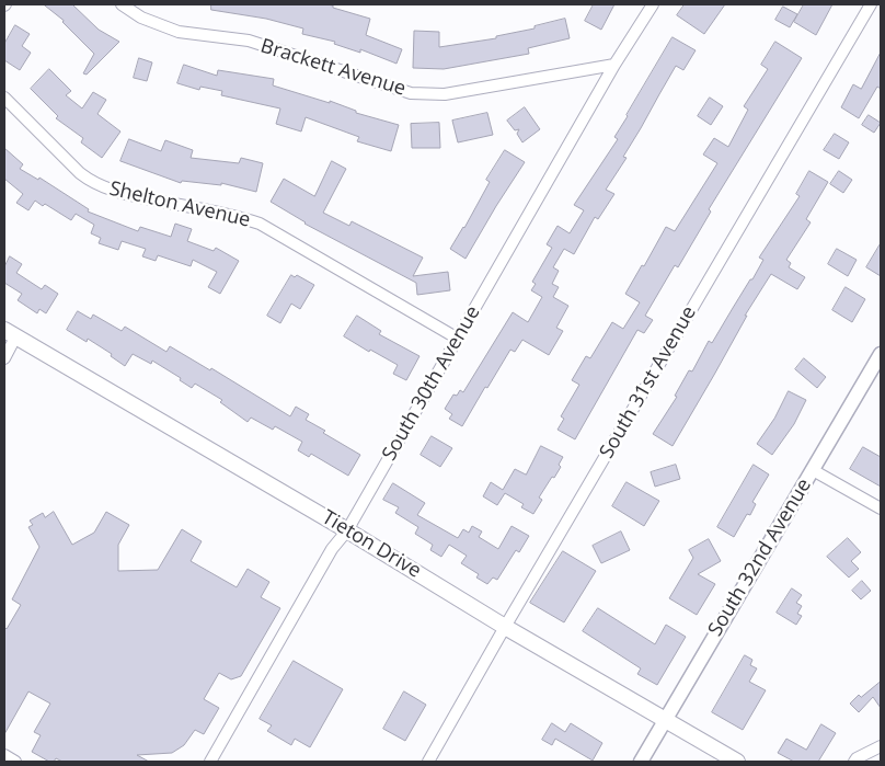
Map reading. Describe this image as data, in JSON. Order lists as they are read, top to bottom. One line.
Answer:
{"streets":{"main road":["Tieton Drive"],"street":["Brackett Avenue","Shelton Avenue","South 31st Avenue","South 30th Avenue","South 32nd Avenue"]},"crossings":[["Brackett Avenue","South 30th Avenue"],["Shelton Avenue","South 30th Avenue"],["South 31st Avenue","Tieton Drive"],["South 30th Avenue","Tieton Drive"],["Tieton Drive","South 32nd Avenue"]]}
